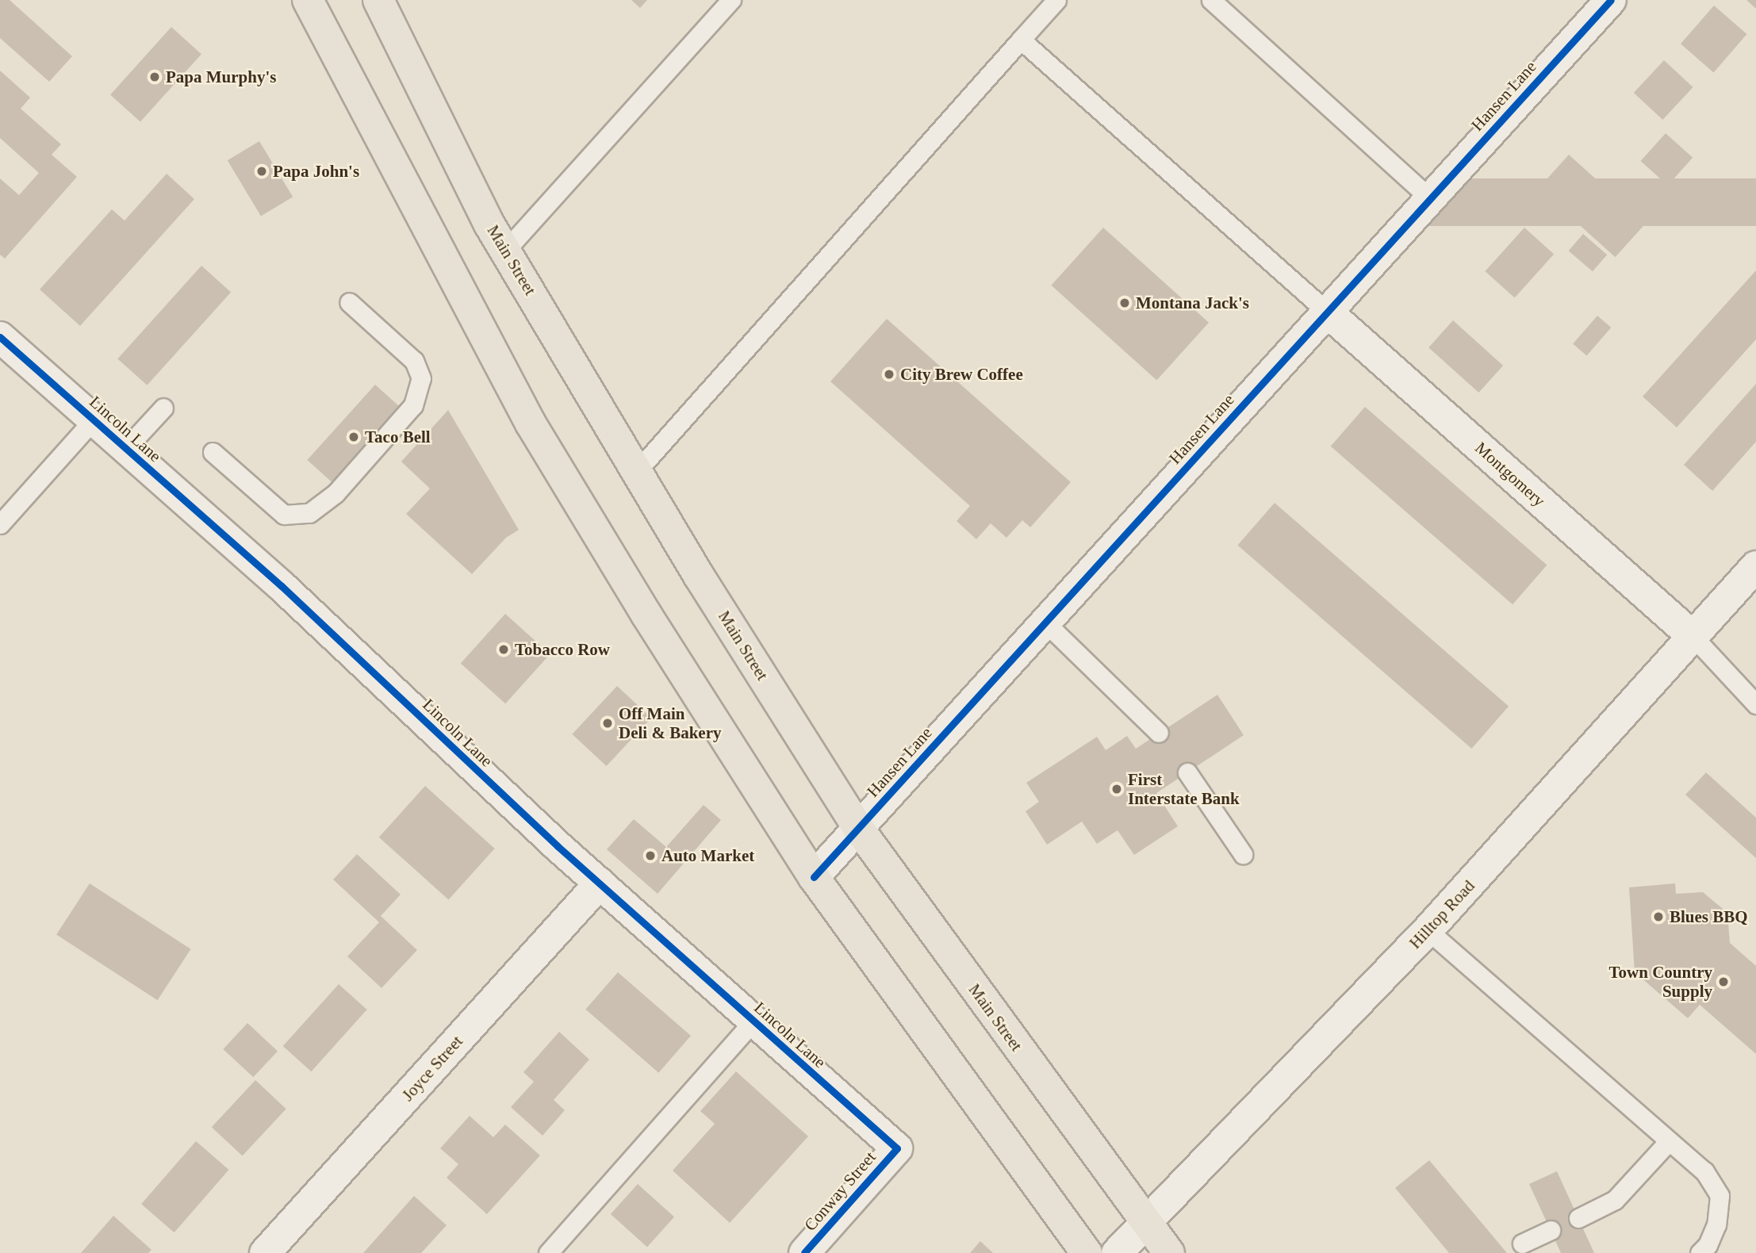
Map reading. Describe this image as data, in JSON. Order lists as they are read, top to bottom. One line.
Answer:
{"streets":{"main road":["Main Street"],"street":["Hansen Lane","Lincoln Lane","Montgomery","Hilltop Road","Joyce Street","Conway Street"]},"crossings":[["Hansen Lane","Main Street"],["Hansen Lane","Montgomery"],["Main Street","Hilltop Road"],["Lincoln Lane","Joyce Street"],["Lincoln Lane","Conway Street"],["Montgomery","Hilltop Road"]],"places":["Papa Murphy's","Papa John's","Montana Jack's","City Brew Coffee","Taco Bell","Tobacco Row","Off Main Deli & Bakery","First Interstate Bank","Auto Market","Blues BBQ","Town Country Supply"]}
